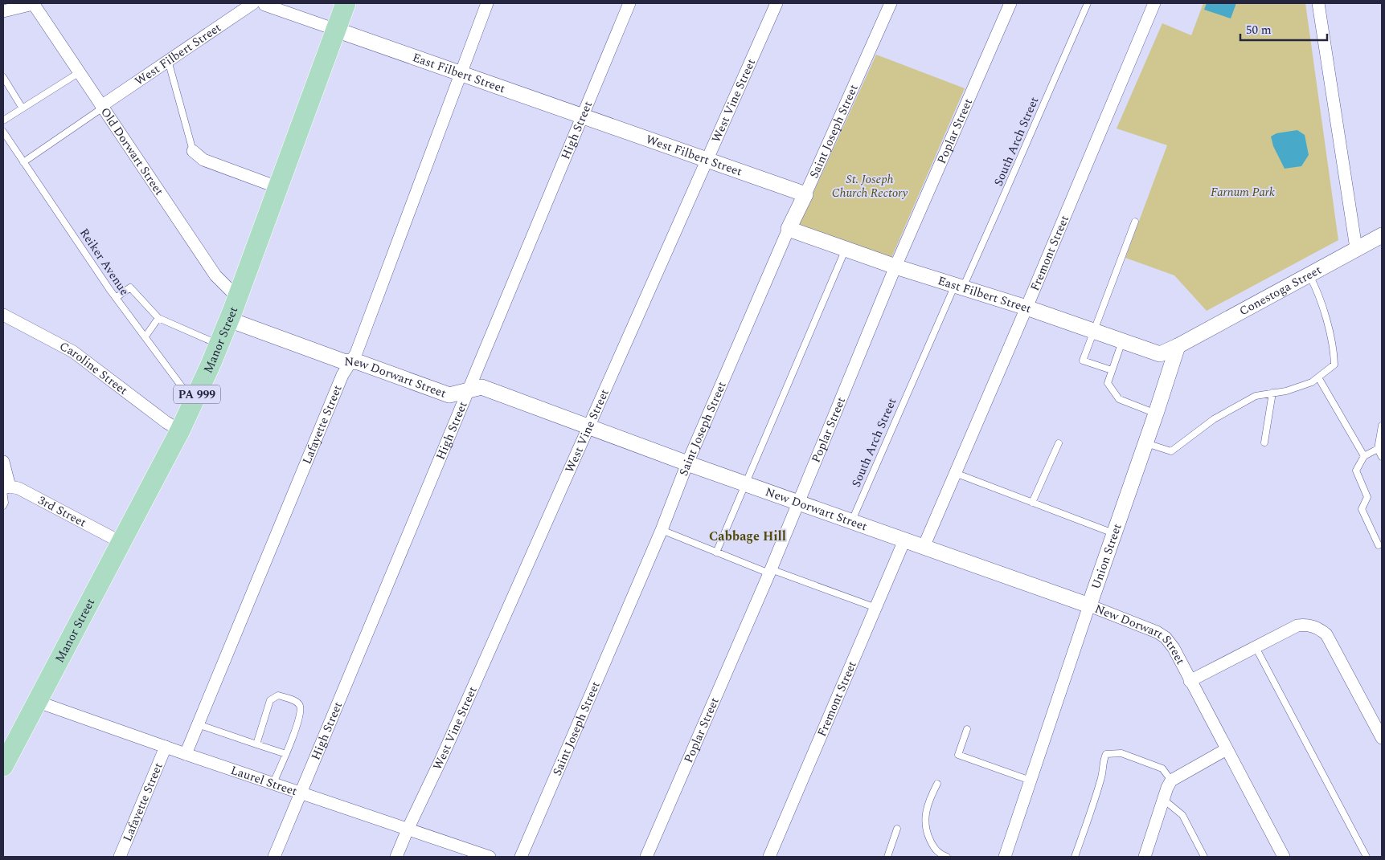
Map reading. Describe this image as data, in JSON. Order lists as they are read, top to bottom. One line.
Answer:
{"streets":{"main road":["Manor Street","PA 999"],"street":["West Filbert Street","East Filbert Street","West Vine Street","High Street","Poplar Street","Saint Joseph Street","Old Dorwart Street","Fremont Street","Conestoga Street","Caroline Street","New Dorwart Street","Lafayette Street","3rd Street","Union Street","Laurel Street"],"lane":["South Arch Street","Reiker Avenue"]},"crossings":[["West Filbert Street","East Filbert Street"],["West Filbert Street","West Vine Street"],["West Filbert Street","High Street"],["West Filbert Street","Saint Joseph Street"],["West Filbert Street","Old Dorwart Street"],["East Filbert Street","High Street"],["East Filbert Street","Poplar Street"],["East Filbert Street","Saint Joseph Street"],["East Filbert Street","South Arch Street"],["East Filbert Street","Fremont Street"],["East Filbert Street","Conestoga Street"],["East Filbert Street","Manor Street"],["East Filbert Street","Lafayette Street"],["East Filbert Street","Union Street"],["West Vine Street","New Dorwart Street"],["West Vine Street","Laurel Street"],["High Street","New Dorwart Street"],["High Street","Laurel Street"],["Poplar Street","New Dorwart Street"],["Saint Joseph Street","New Dorwart Street"],["South Arch Street","New Dorwart Street"],["Old Dorwart Street","Manor Street"],["Fremont Street","New Dorwart Street"],["Reiker Avenue","Manor Street"],["Conestoga Street","Union Street"],["Manor Street","Caroline Street"],["Manor Street","New Dorwart Street"],["Manor Street","3rd Street"],["Manor Street","Laurel Street"],["New Dorwart Street","Lafayette Street"],["New Dorwart Street","Union Street"],["Lafayette Street","Laurel Street"]],"districts":["Cabbage Hill"],"parks":["St. Joseph Church Rectory","Farnum Park"],"scale_bar":"50 m"}
